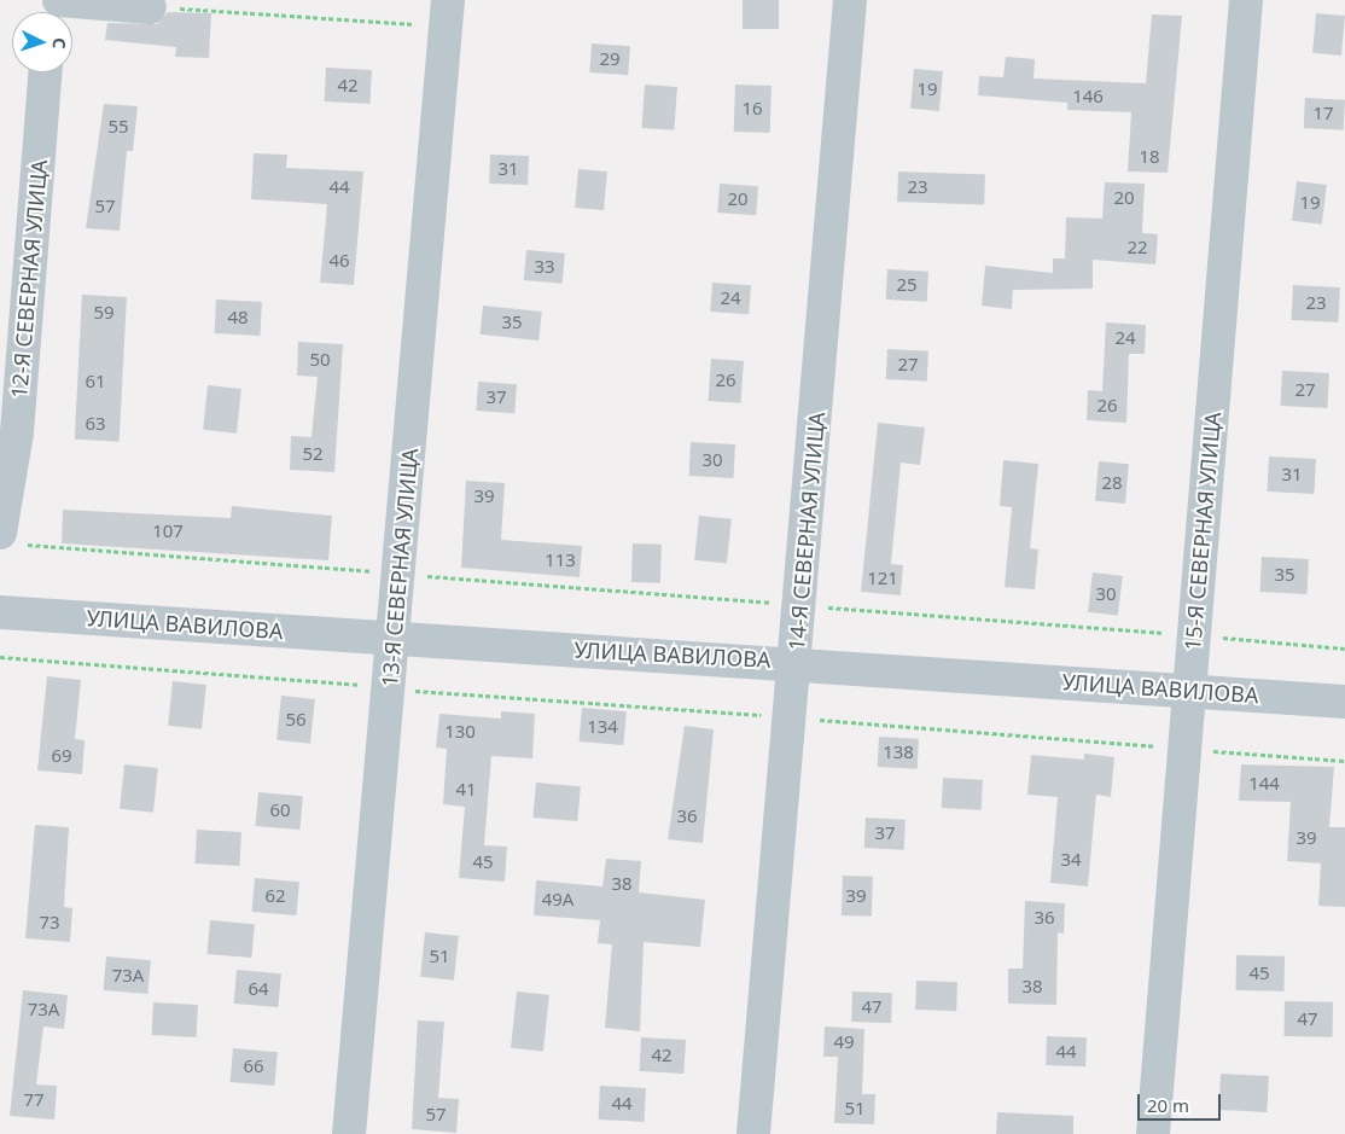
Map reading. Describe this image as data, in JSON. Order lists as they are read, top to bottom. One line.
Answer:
{"streets":{"street":["12-Я СЕВЕРНАЯ УЛИЦА","14-Я СЕВЕРНАЯ УЛИЦА","15-Я СЕВЕРНАЯ УЛИЦА","13-Я СЕВЕРНАЯ УЛИЦА","УЛИЦА ВАВИЛОВА"]},"crossings":[["14-Я СЕВЕРНАЯ УЛИЦА","УЛИЦА ВАВИЛОВА"],["15-Я СЕВЕРНАЯ УЛИЦА","УЛИЦА ВАВИЛОВА"],["13-Я СЕВЕРНАЯ УЛИЦА","УЛИЦА ВАВИЛОВА"]],"house_numbers":["29","42","19","146","16","17","55","18","31","44","23","20","20","19","57","22","46","33","25","24","23","59","48","35","24","50","27","26","61","27","37","26","63","52","30","31","28","39","107","113","35","121","30","56","134","130","138","69","144","41","60","36","37","39","34","45","38","62","39","49A","36","73","51","45","73А","38","64","47","73A","47","49","44","42","66","77","44","51","57"],"scale_bar":"20 m","north":"right"}
